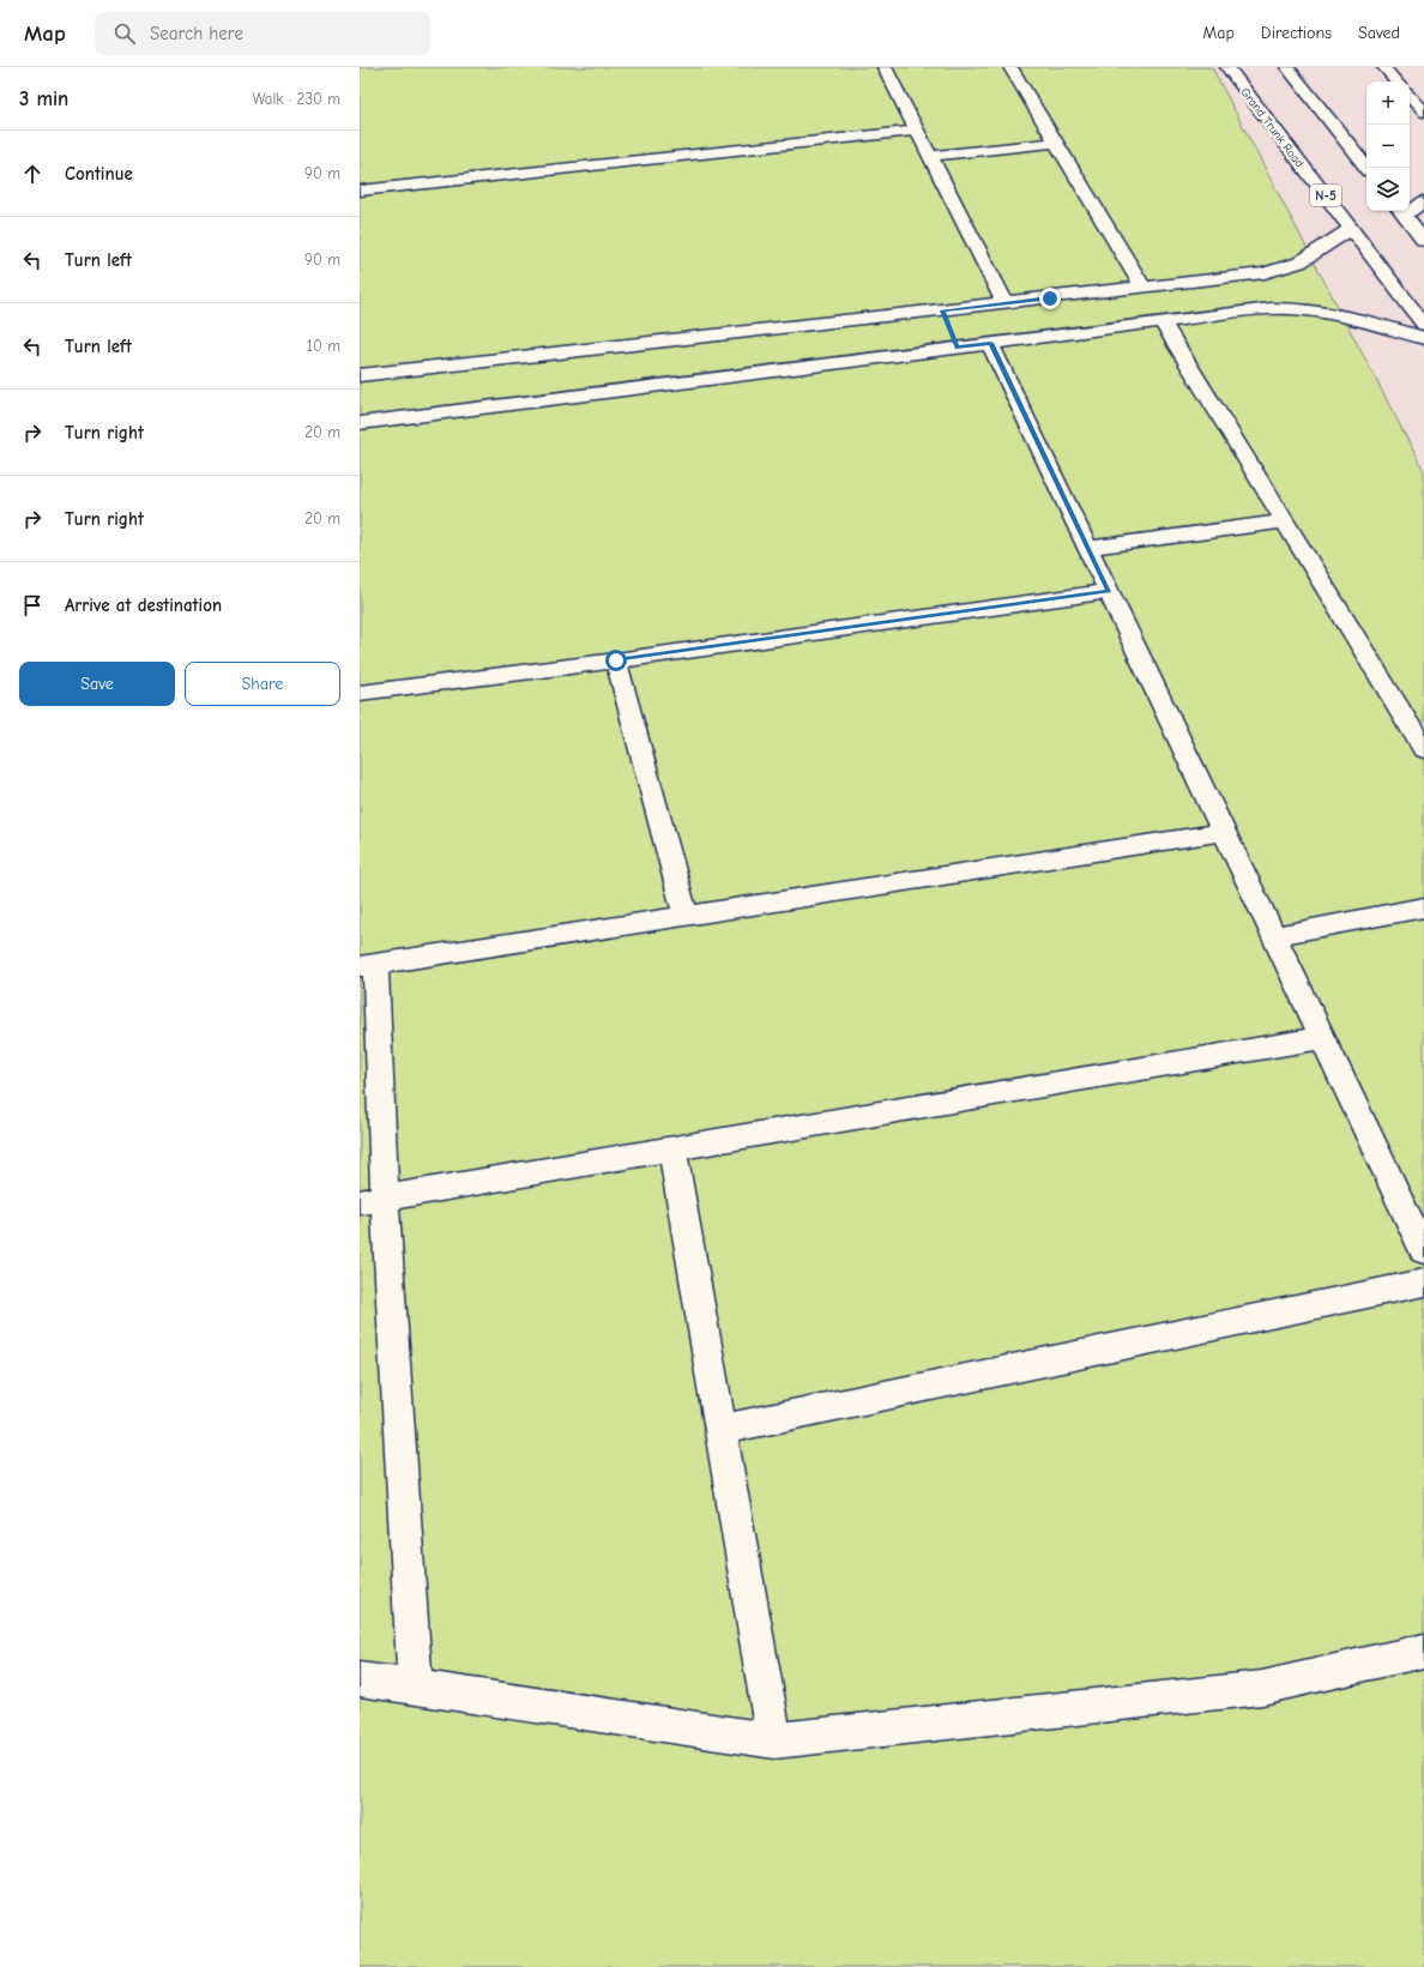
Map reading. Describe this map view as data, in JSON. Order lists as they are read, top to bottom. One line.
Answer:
{"streets":{"main road":["Grand Trunk Road","N-5"]},"page":{"header":"Map","search":"Search here","nav":["Map","Directions","Saved"],"heading":["3 min","Walk · 230 m"],"map_buttons":["+","−"],"list":[["Continue","90 m"],["Turn left","90 m"],["Turn left","10 m"],["Turn right","20 m"],["Turn right","20 m"],"Arrive at destination"],"buttons":["Save","Share"]}}
